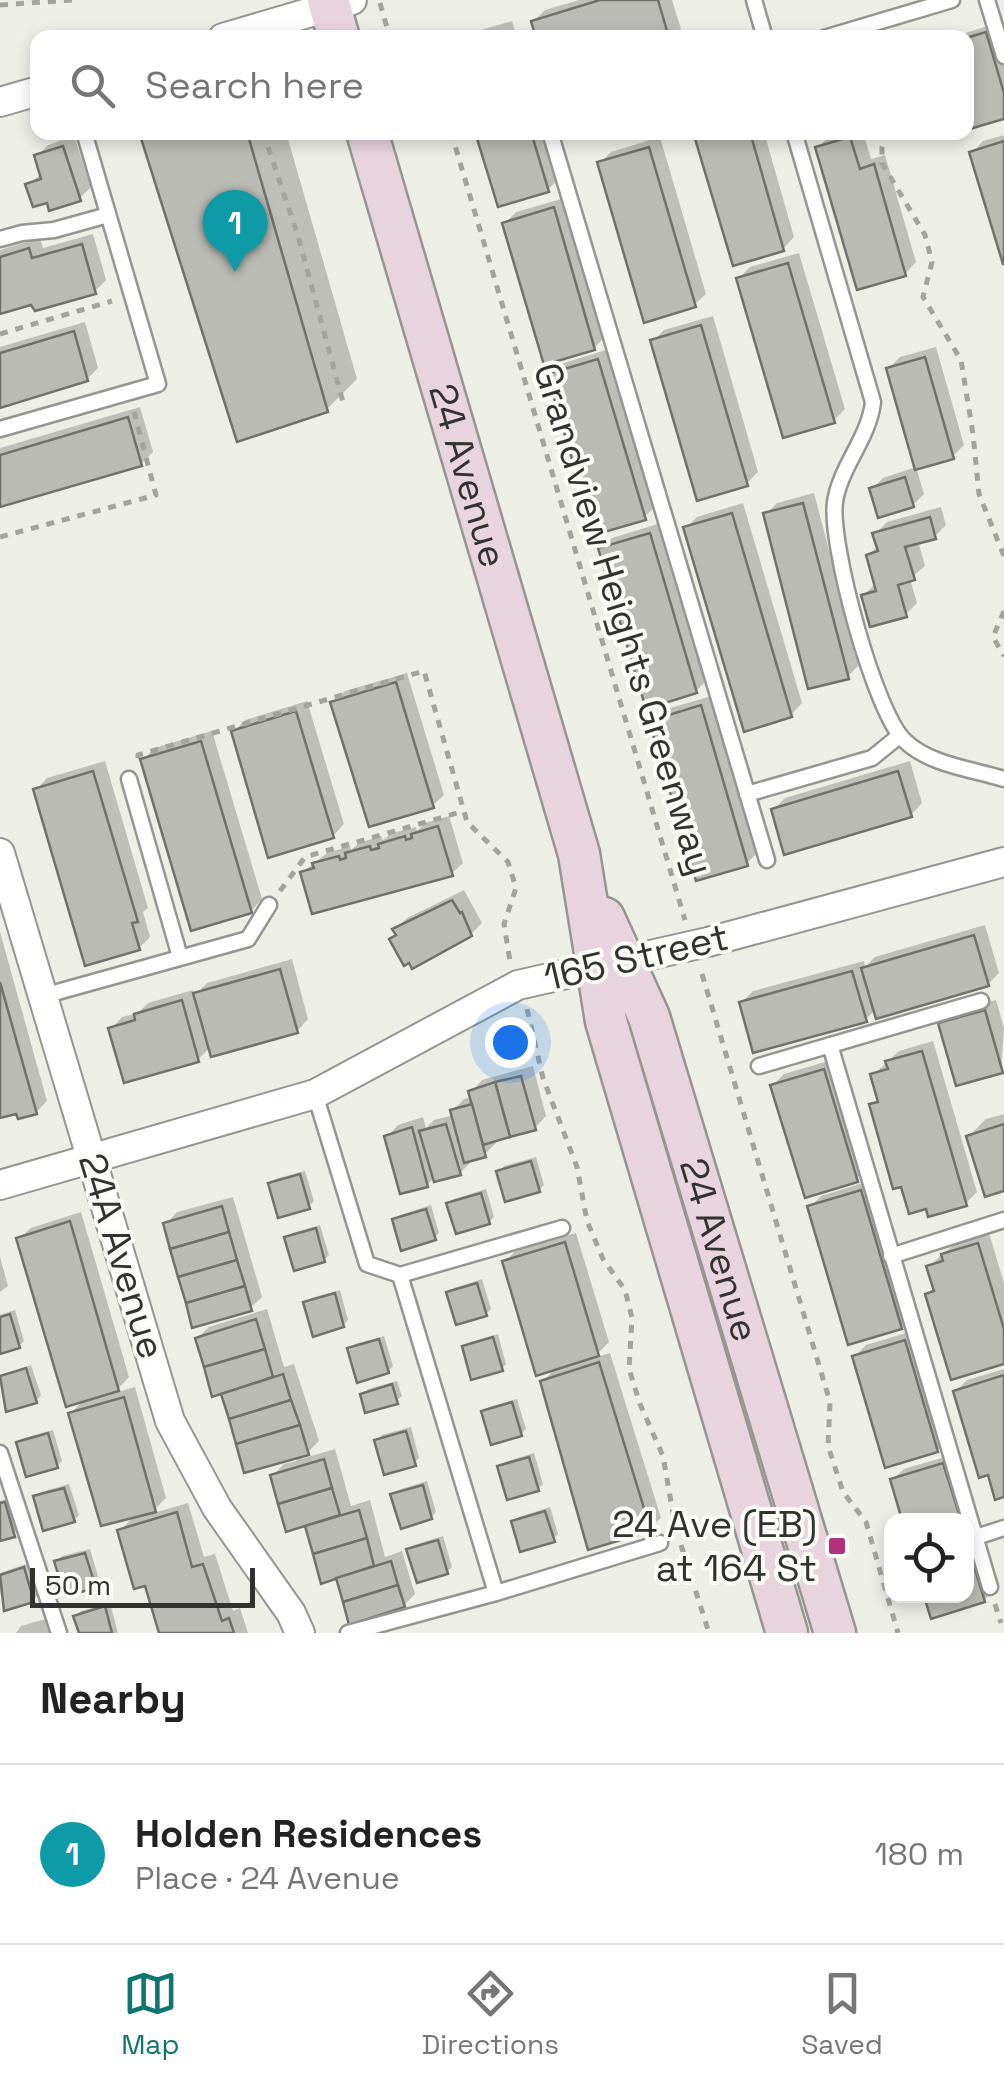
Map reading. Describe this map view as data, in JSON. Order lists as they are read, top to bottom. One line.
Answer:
{"streets":{"main road":["24 Avenue"],"street":["165 Street","24A Avenue"],"path":["Grandview Heights Greenway"]},"crossings":[["24 Avenue","165 Street"],["Grandview Heights Greenway","165 Street"],["165 Street","24A Avenue"]],"places":{"transit":["24 Ave (EB) at 164 St"]},"scale_bar":"50 m","page":{"search":"Search here","pins":"1","scale":"50 m","heading":"Nearby","list":[{"mark":"1","name":"Holden Residences","note":"Place · 24 Avenue","value":"180 m"}],"nav":["Map","Directions","Saved"]}}
